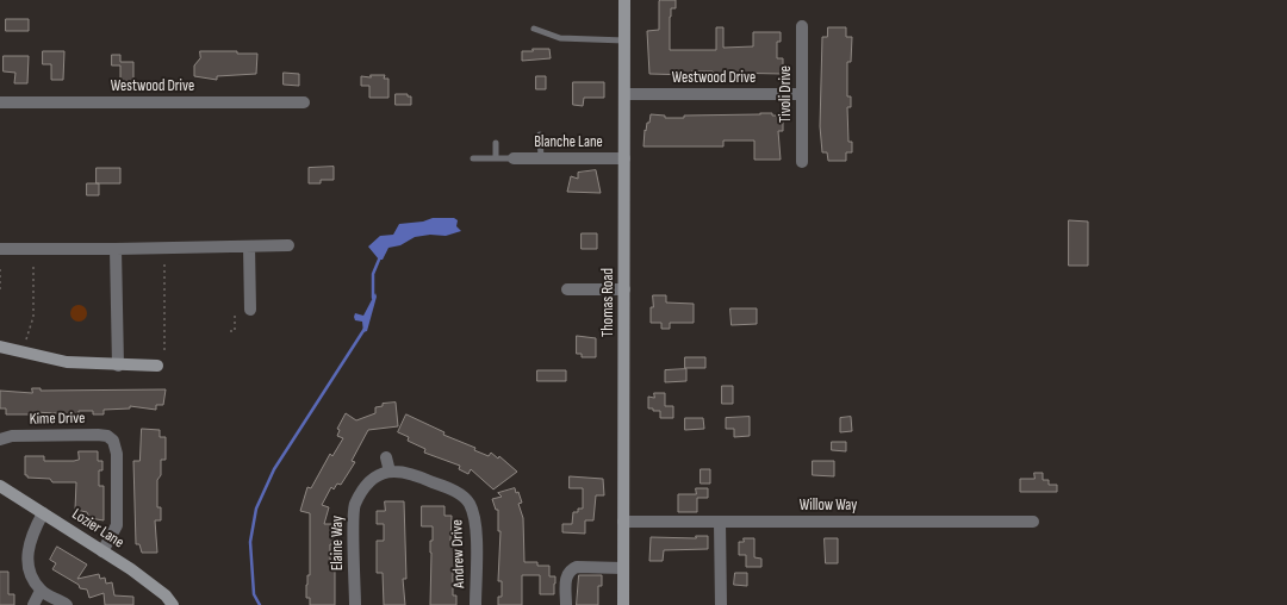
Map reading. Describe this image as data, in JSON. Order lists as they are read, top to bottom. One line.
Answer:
{"streets":{"street":["Westwood Drive","Tivoli Drive","Blanche Lane","Thomas Road","Kime Drive","Willow Way","Lozier Lane","Elaine Way","Andrew Drive"]},"crossings":[["Westwood Drive","Tivoli Drive"],["Westwood Drive","Thomas Road"],["Blanche Lane","Thomas Road"],["Thomas Road","Willow Way"],["Kime Drive","Lozier Lane"],["Elaine Way","Andrew Drive"]]}
